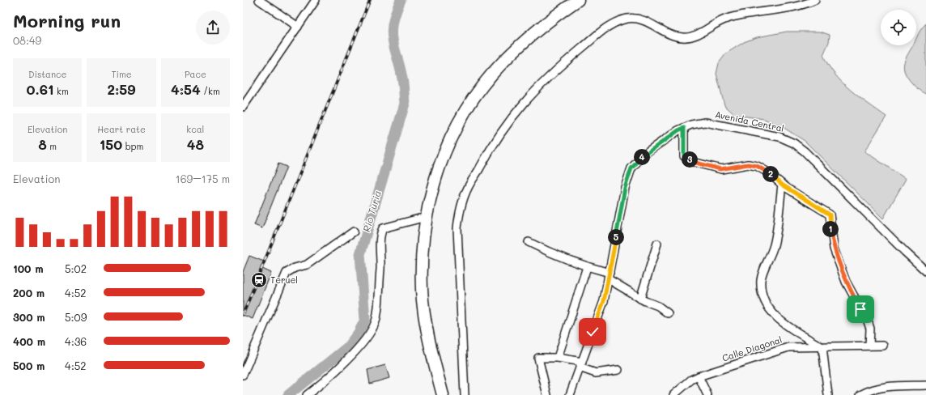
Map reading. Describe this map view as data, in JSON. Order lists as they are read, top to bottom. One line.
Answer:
{"streets":{"street":["Avenida Central","Calle Diagonal"]},"water":["Río Turia"],"places":{"station":["Teruel"]},"page":{"heading":["Morning run","08:49"],"stats":[["Distance","0.61 km"],["Time","2:59"],["Pace","4:54 /km"],["Elevation","8 m"],["Heart rate","150 bpm"],["kcal","48"]],"pins":["4","3","2","1","5"],"chart":["Elevation","169–175 m"],"list":[{"name":"100 m","note":"5:02"},{"name":"200 m","note":"4:52"},{"name":"300 m","note":"5:09"},{"name":"400 m","note":"4:36"},{"name":"500 m","note":"4:52"}]}}
